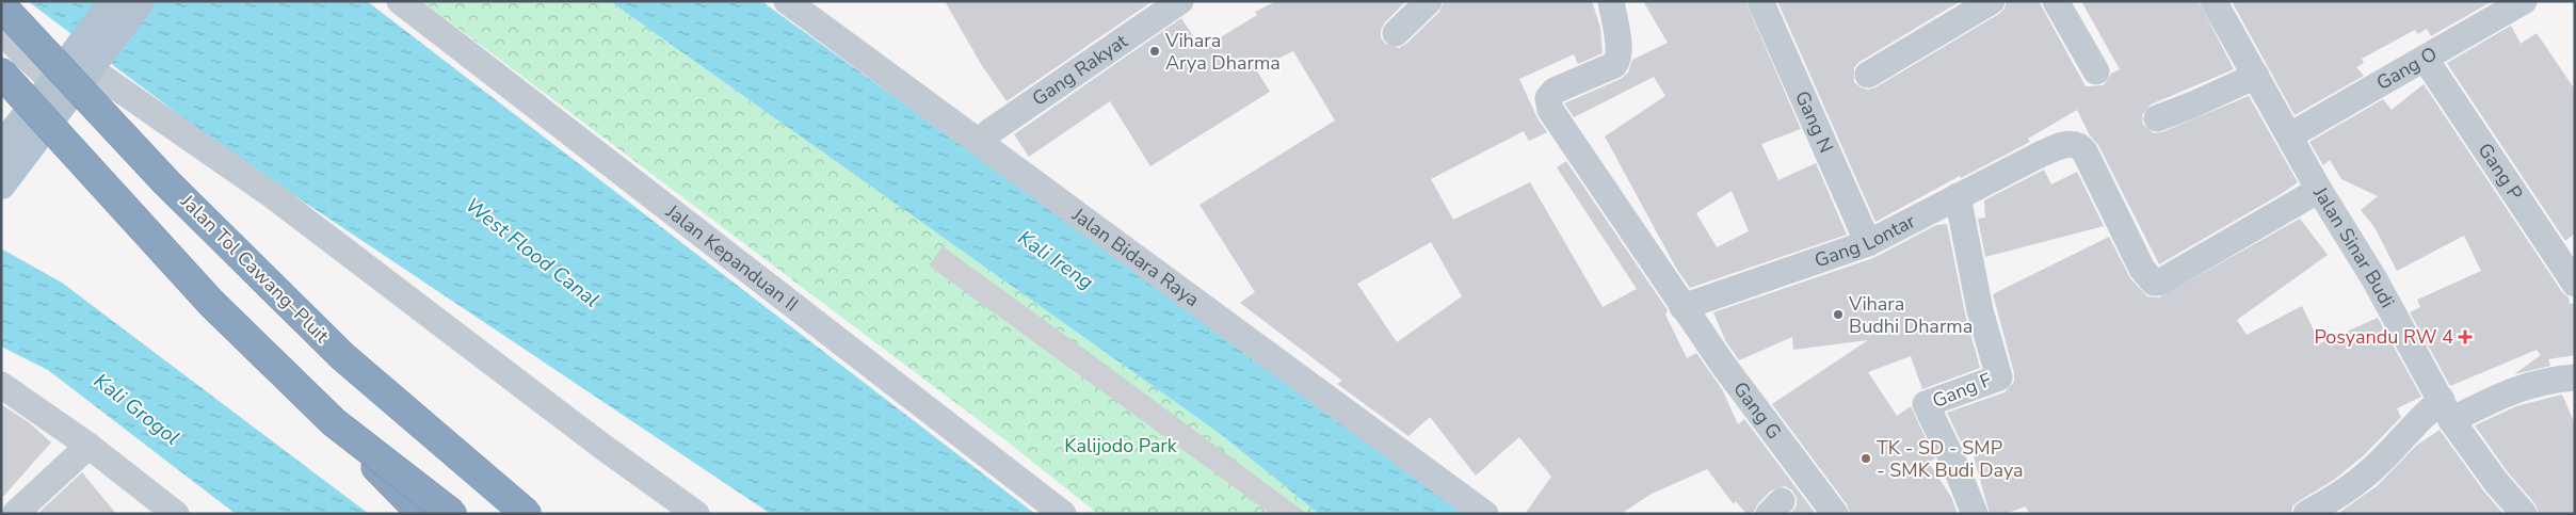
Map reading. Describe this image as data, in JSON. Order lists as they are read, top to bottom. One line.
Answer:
{"streets":{"highway":["Jalan Tol Cawang–Pluit"],"street":["Gang O","Gang Rakyat","Gang N","Gang P","Gang Lontar","Jalan Sinar Budi","Jalan Bidara Raya","Jalan Kepanduan II","Gang F","Gang G"]},"crossings":[["Gang O","Gang P"],["Gang O","Jalan Sinar Budi"],["Gang Rakyat","Jalan Bidara Raya"],["Gang N","Gang Lontar"],["Gang Lontar","Jalan Sinar Budi"],["Gang Lontar","Gang F"],["Gang Lontar","Gang G"]],"water":["West Flood Canal","Kali Ireng","Kali Grogol"],"parks":["Kalijodo Park"],"places":{"other":["Vihara Arya Dharma","Vihara Budhi Dharma","TK - SD - SMP - SMK Budi Daya"],"health":["Posyandu RW 4"]}}
